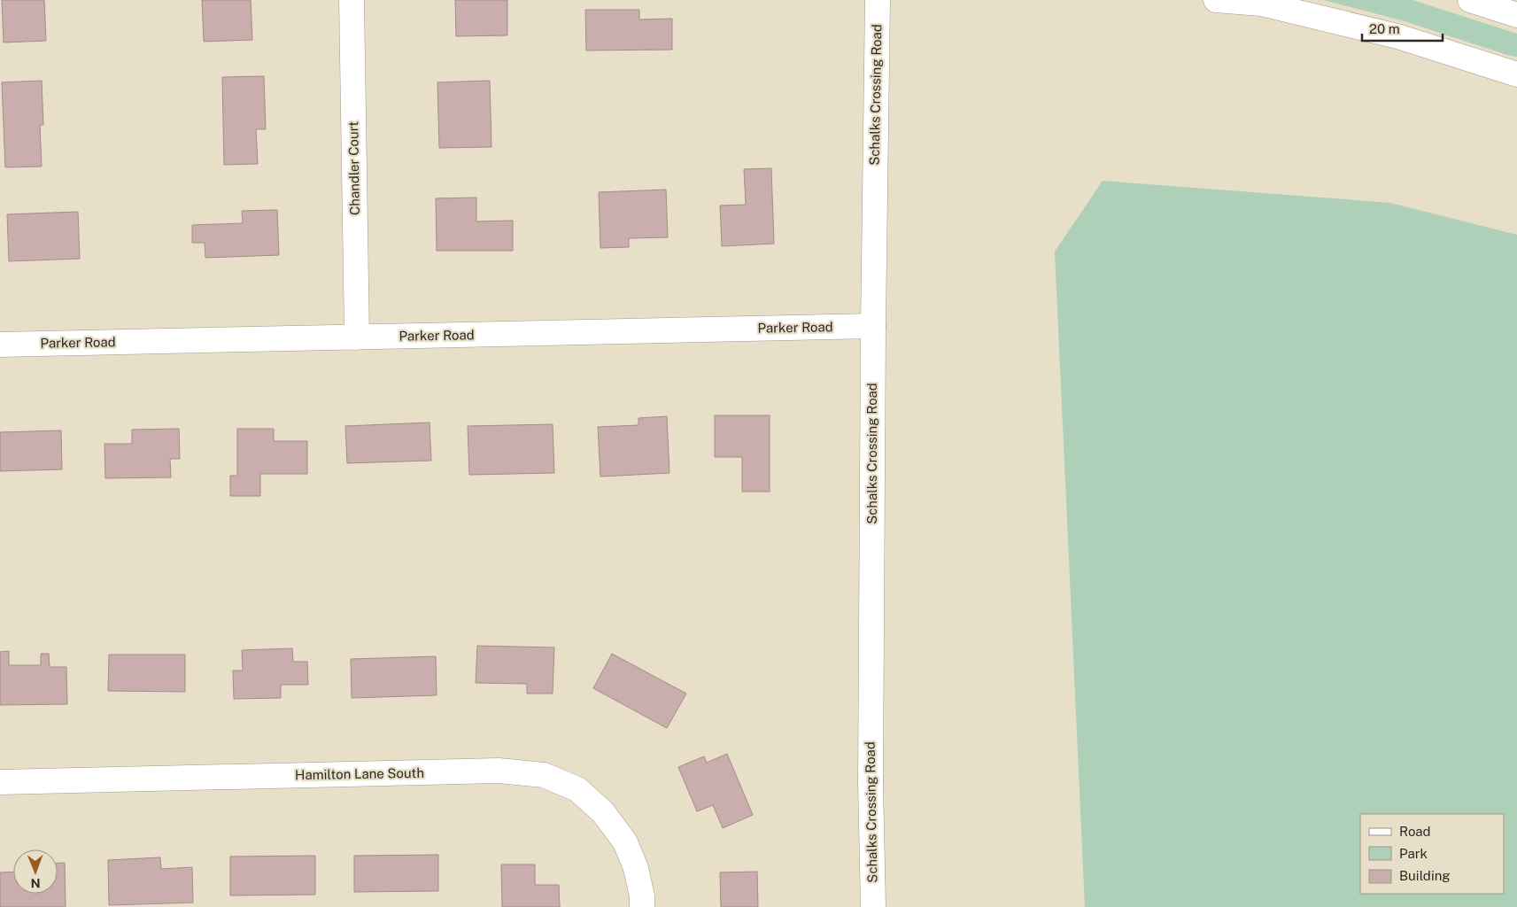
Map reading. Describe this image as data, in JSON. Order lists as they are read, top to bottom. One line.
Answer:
{"streets":{"street":["Schalks Crossing Road","Chandler Court","Parker Road","Hamilton Lane South"]},"crossings":[["Schalks Crossing Road","Parker Road"],["Chandler Court","Parker Road"]],"legend":["Road","Park","Building"],"scale_bar":"20 m","north":"bottom"}
